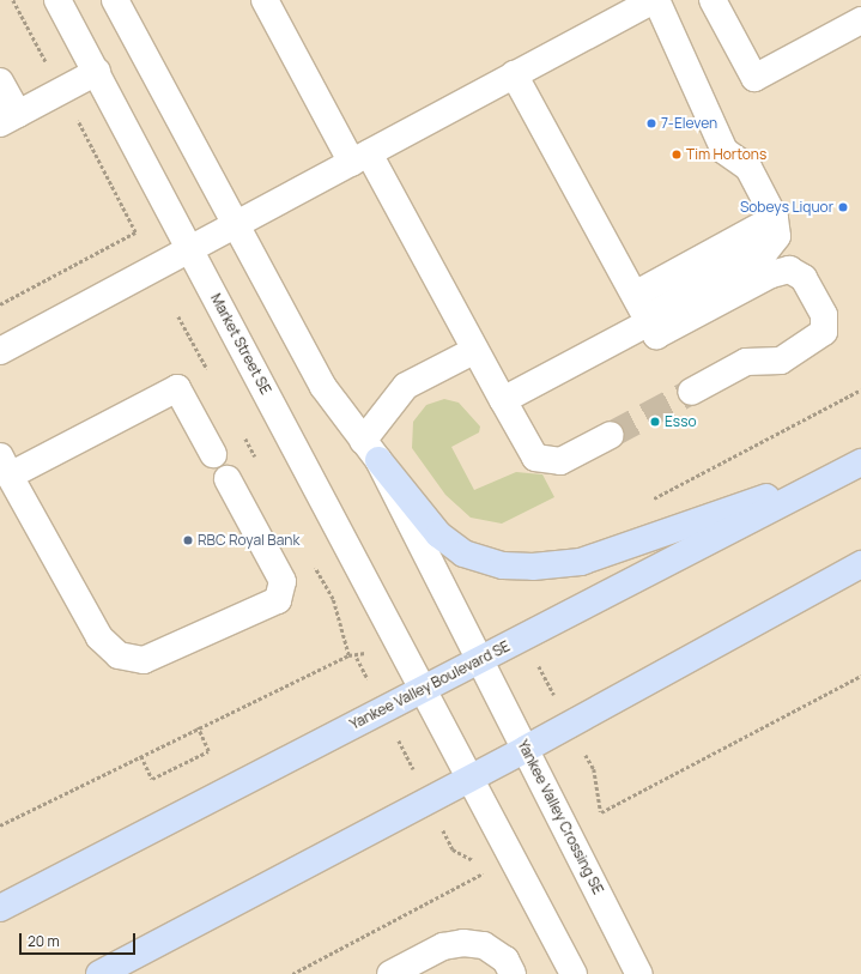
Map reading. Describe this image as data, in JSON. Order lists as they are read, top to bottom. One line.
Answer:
{"streets":{"main road":["Yankee Valley Boulevard SE"],"street":["Market Street SE","Yankee Valley Crossing SE"]},"crossings":[["Market Street SE","Yankee Valley Boulevard SE"],["Yankee Valley Boulevard SE","Yankee Valley Crossing SE"]],"places":["7-Eleven","Tim Hortons","Sobeys Liquor","Esso","RBC Royal Bank"],"scale_bar":"20 m"}
